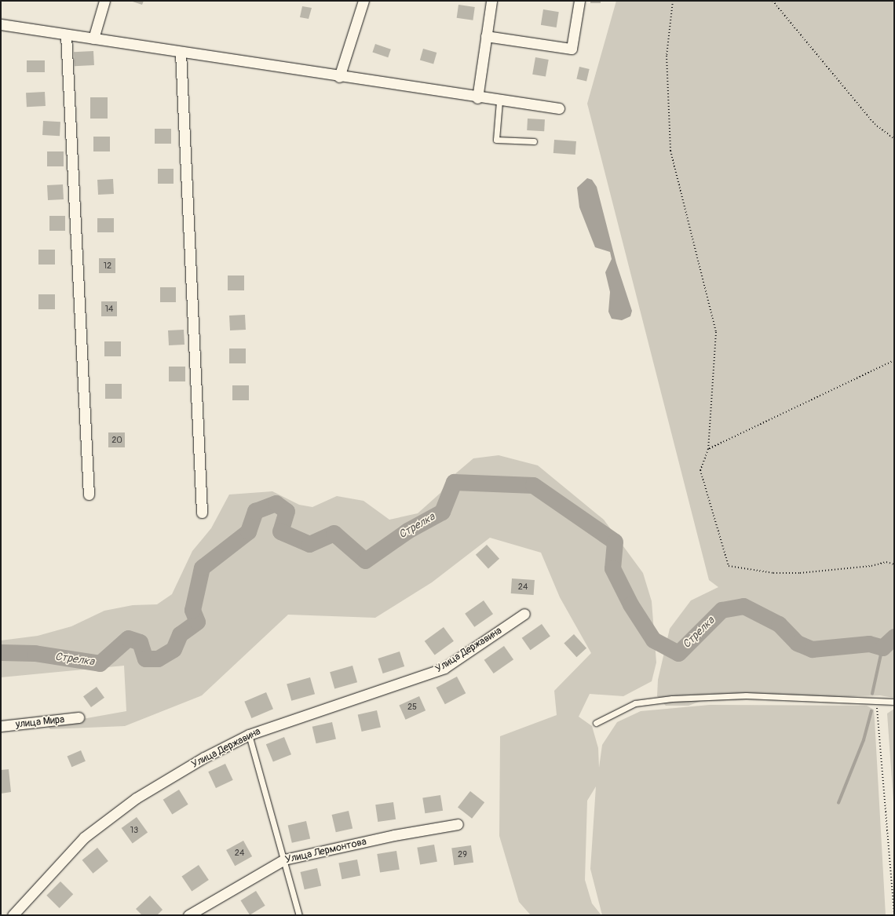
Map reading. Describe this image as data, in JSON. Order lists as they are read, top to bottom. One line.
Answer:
{"streets":{"street":["Улица Державина","улица Мира","Улица Лермонтова"]},"water":["Стрелка"],"house_numbers":["12","14","20","24","25","13","24","29"]}
